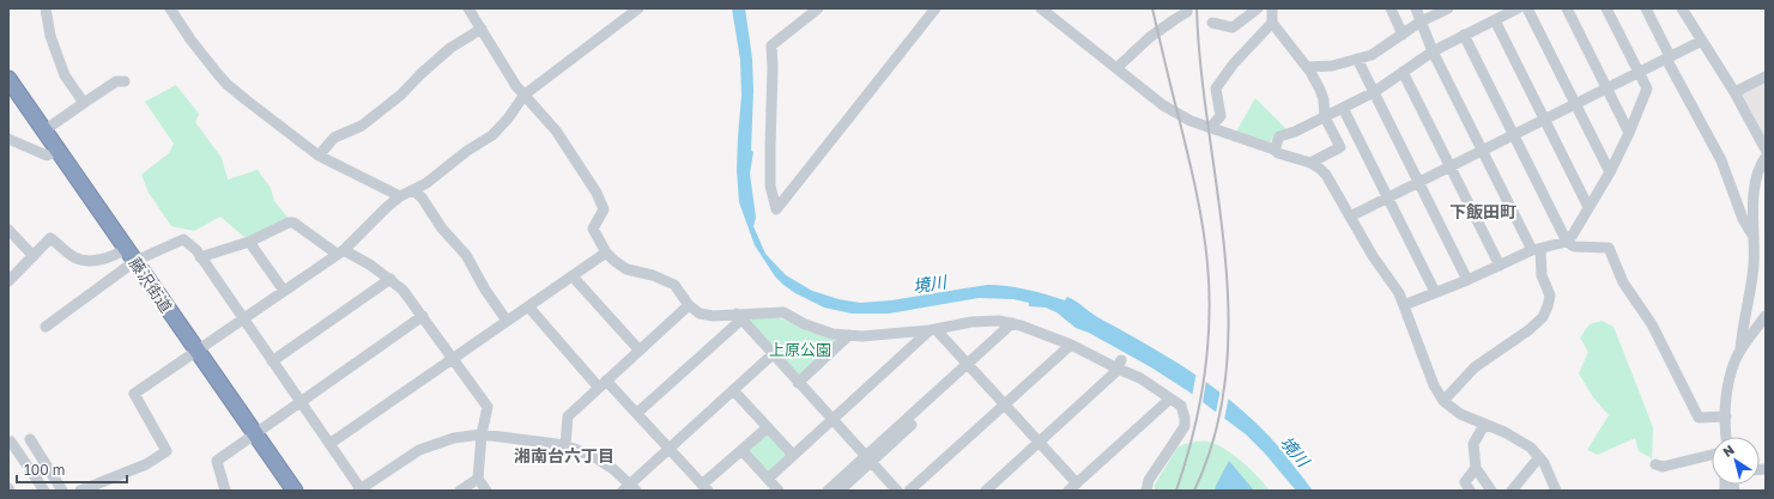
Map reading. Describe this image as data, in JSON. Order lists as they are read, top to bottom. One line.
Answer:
{"streets":{"highway":["藤沢街道"]},"districts":["下飯田町","湘南台六丁目"],"water":["境川"],"parks":["上原公園"],"scale_bar":"100 m","north":"top left"}
